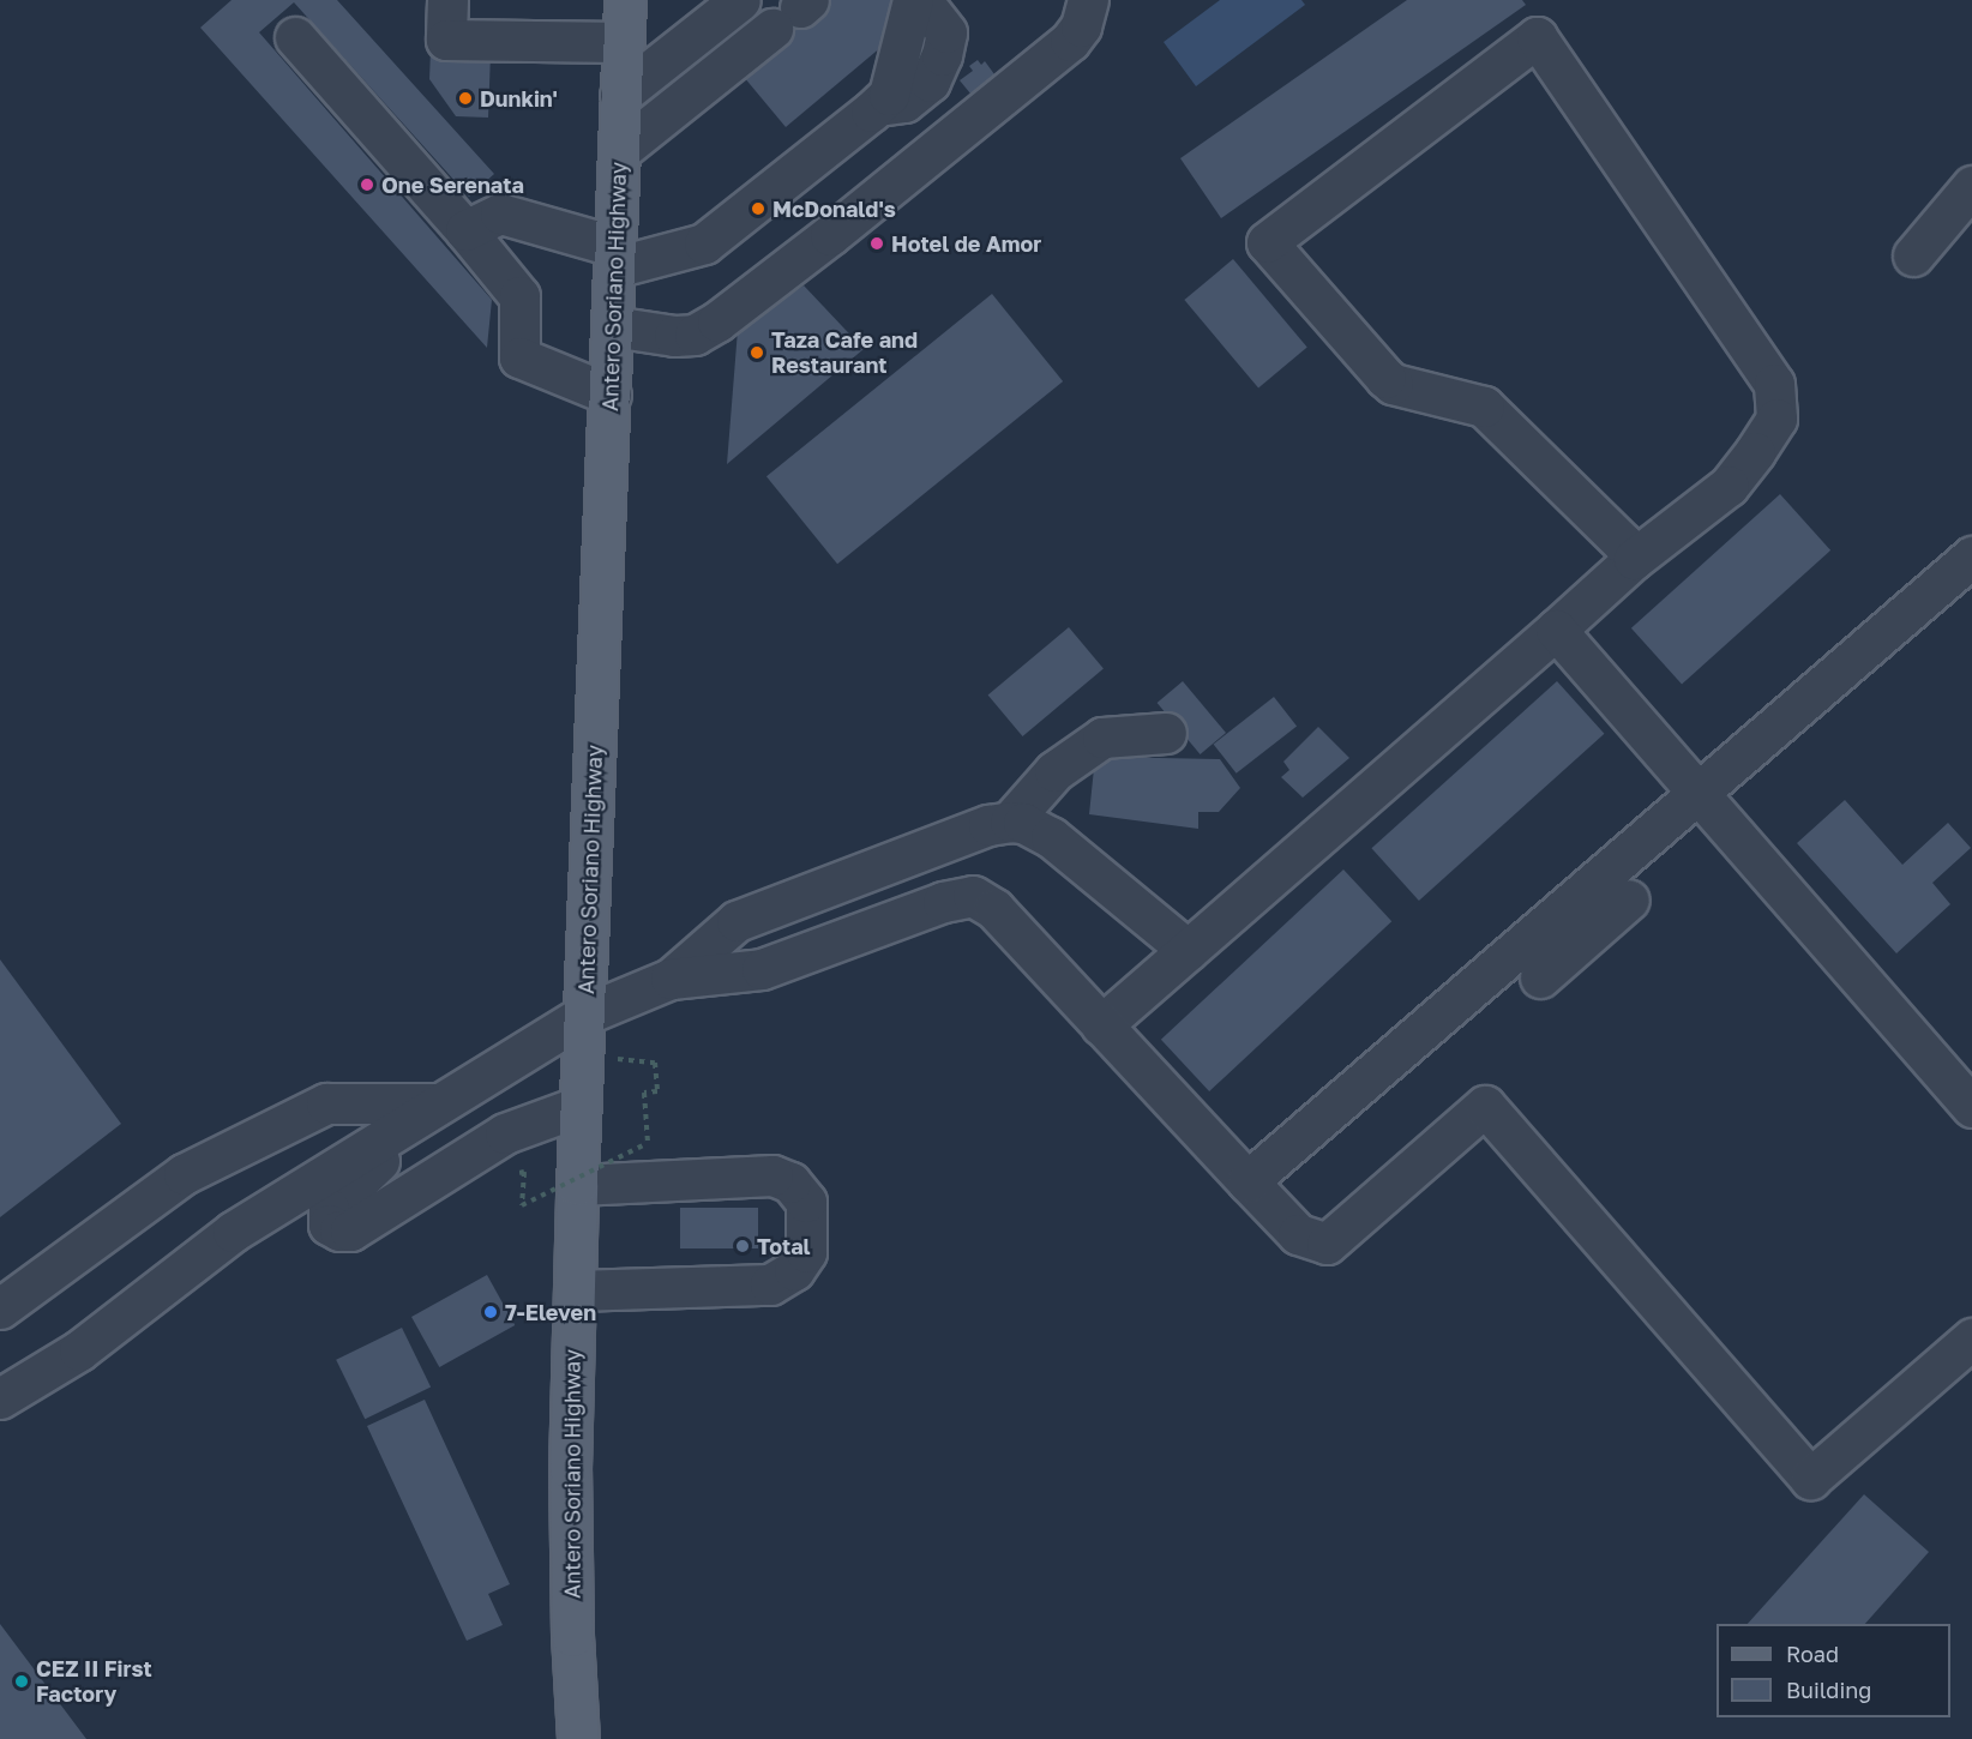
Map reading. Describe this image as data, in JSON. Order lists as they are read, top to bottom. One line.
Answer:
{"streets":{"main road":["Antero Soriano Highway"]},"places":["Dunkin'","One Serenata","McDonald's","Hotel de Amor","Taza Cafe and Restaurant","Total","7-Eleven","CEZ II First Factory"],"legend":["Road","Building"]}
